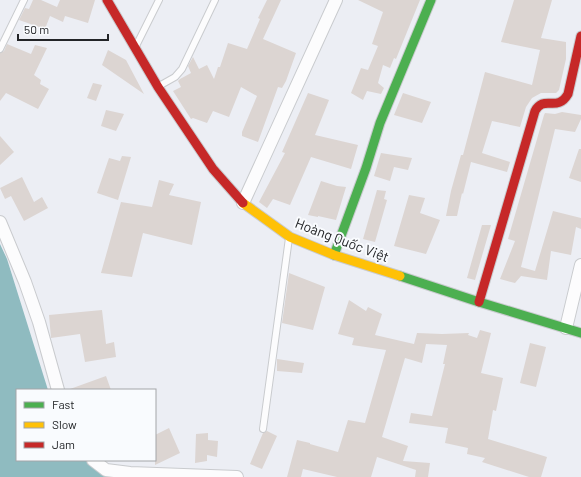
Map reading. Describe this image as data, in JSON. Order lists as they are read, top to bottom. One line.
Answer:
{"streets":{"street":["Hoàng Quốc Việt"]},"legend":["Fast","Slow","Jam"],"scale_bar":"50 m"}
